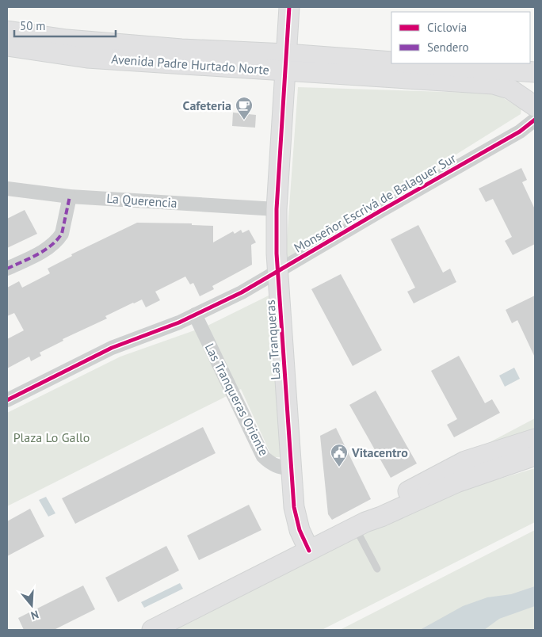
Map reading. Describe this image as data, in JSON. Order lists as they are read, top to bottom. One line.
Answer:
{"streets":{"street":["Avenida Padre Hurtado Norte","La Querencia","Monseñor Escrivá de Balaguer Sur","Las Tranqueras","Las Tranqueras Oriente"]},"crossings":[["Avenida Padre Hurtado Norte","Las Tranqueras"],["La Querencia","Las Tranqueras"],["Monseñor Escrivá de Balaguer Sur","Las Tranqueras"],["Monseñor Escrivá de Balaguer Sur","Las Tranqueras Oriente"],["Las Tranqueras","Las Tranqueras Oriente"]],"parks":["Plaza Lo Gallo"],"places":{"cafe":["Cafeteria"],"public building":["Vitacentro"]},"legend":["Ciclovía","Sendero"],"scale_bar":"50 m","north":"bottom"}
